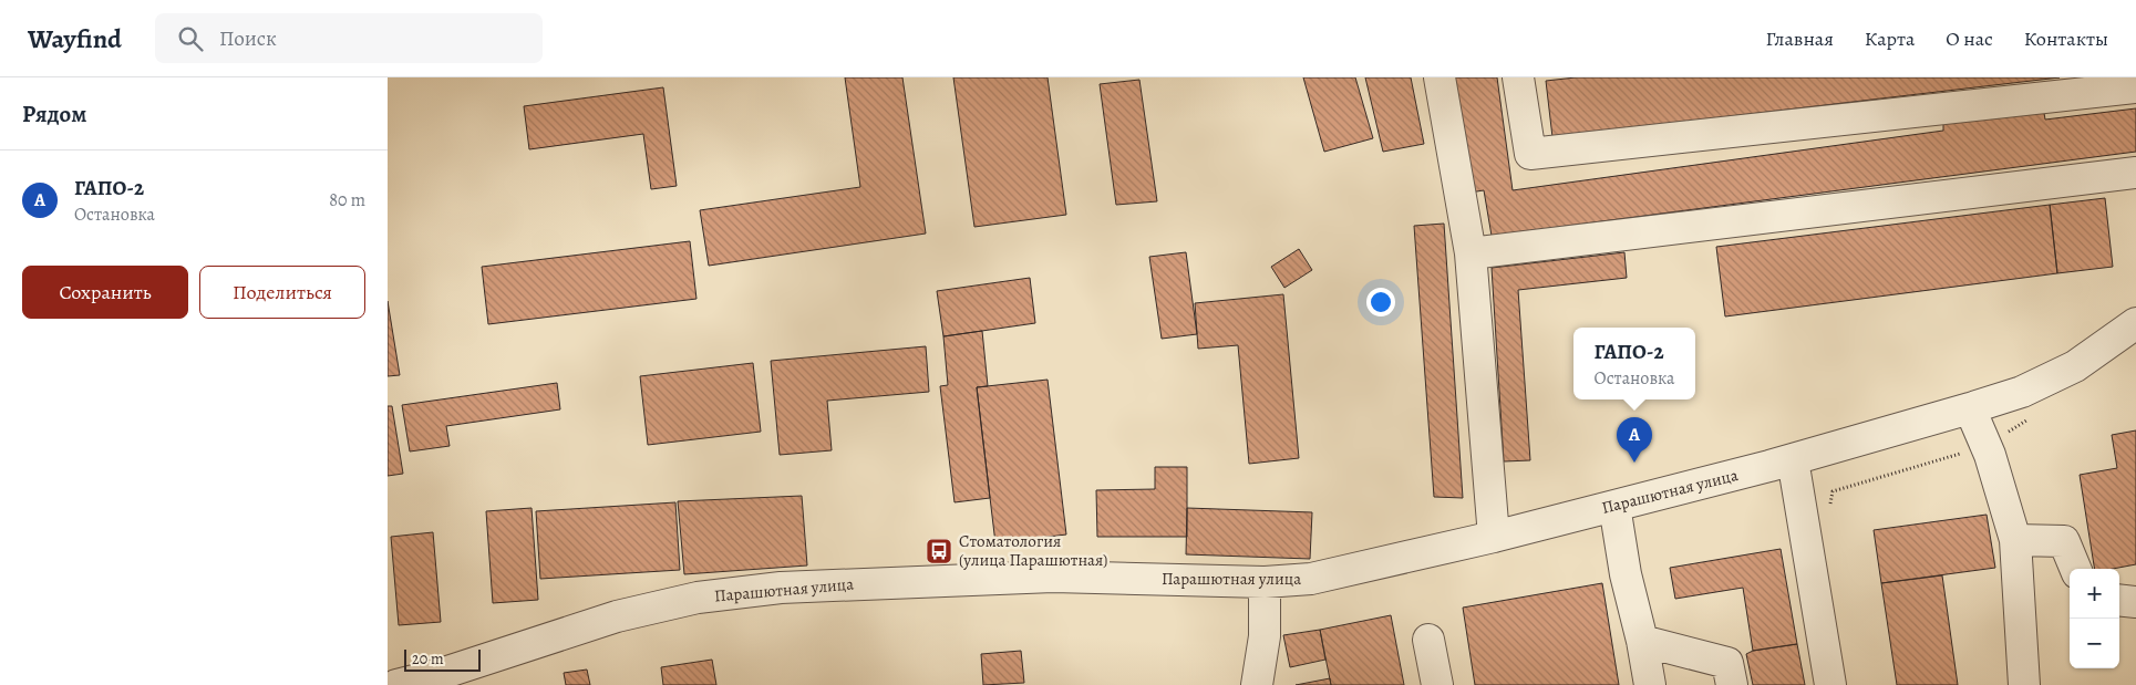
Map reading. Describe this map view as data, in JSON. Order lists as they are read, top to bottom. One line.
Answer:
{"streets":{"street":["Парашютная улица"]},"places":{"bus stop":["Стоматология (улица Парашютная)"]},"scale_bar":"20 m","page":{"header":"Wayfind","search":"Поиск","nav":["Главная","Карта","О нас","Контакты"],"heading":"Рядом","list":[{"mark":"A","name":"ГАПО-2","note":"Остановка","value":"80 m"}],"buttons":["Сохранить","Поделиться"],"popup":["ГАПО-2","Остановка"],"pins":"A","map_buttons":["+","−"],"scale":"20 m"}}
